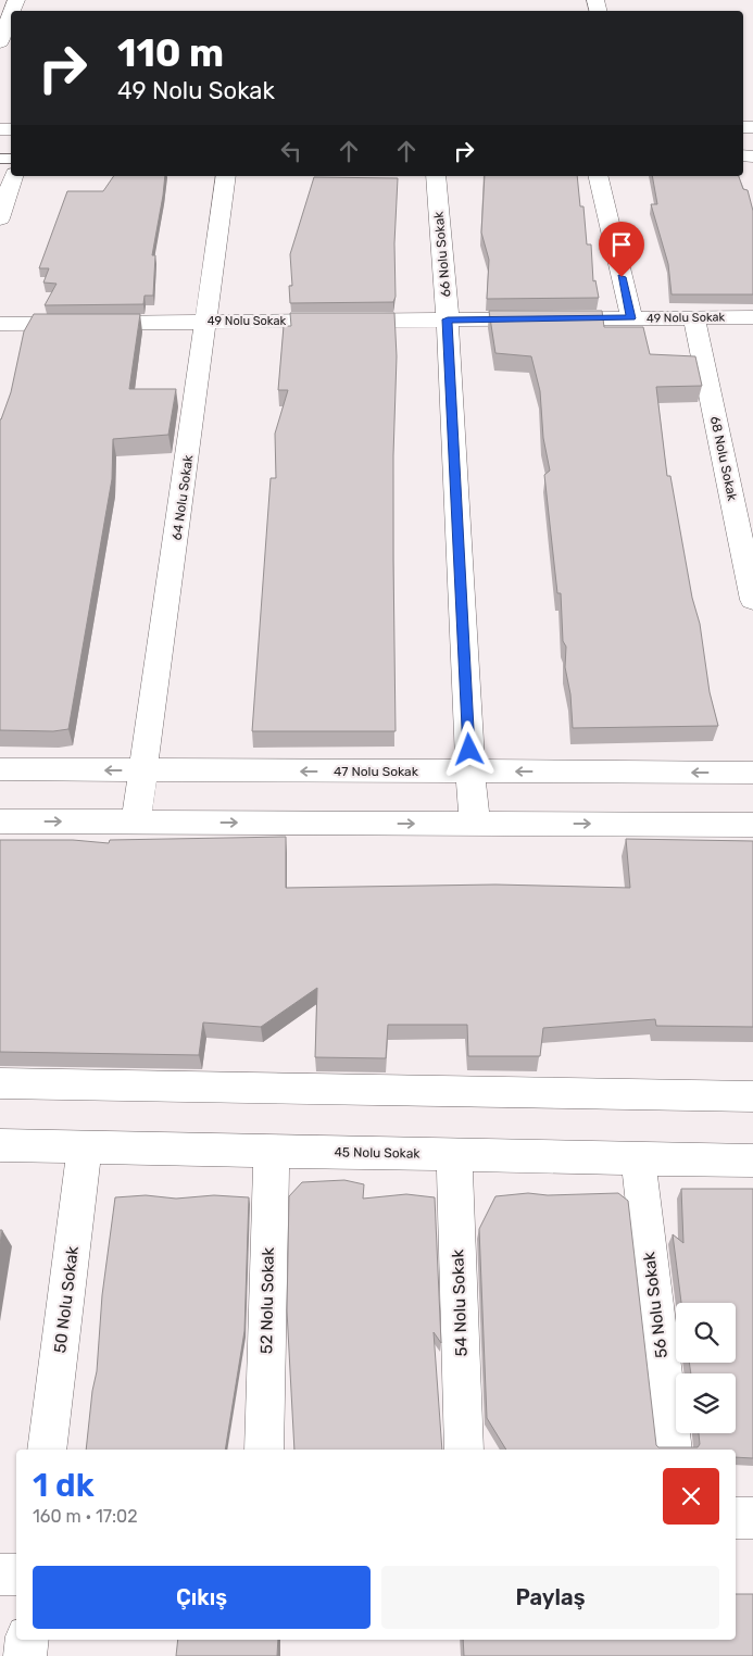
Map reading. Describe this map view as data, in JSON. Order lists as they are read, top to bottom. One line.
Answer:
{"streets":{"street":["66 Nolu Sokak","49 Nolu Sokak","68 Nolu Sokak","64 Nolu Sokak","47 Nolu Sokak","45 Nolu Sokak","50 Nolu Sokak","52 Nolu Sokak","54 Nolu Sokak","56 Nolu Sokak"]},"crossings":[["66 Nolu Sokak","49 Nolu Sokak"],["66 Nolu Sokak","47 Nolu Sokak"],["49 Nolu Sokak","68 Nolu Sokak"],["49 Nolu Sokak","64 Nolu Sokak"],["64 Nolu Sokak","47 Nolu Sokak"],["45 Nolu Sokak","50 Nolu Sokak"],["45 Nolu Sokak","52 Nolu Sokak"],["45 Nolu Sokak","54 Nolu Sokak"],["45 Nolu Sokak","56 Nolu Sokak"]],"page":{"turn":["110 m","49 Nolu Sokak"],"heading":["1 dk","160 m · 17:02"],"buttons":["Çıkış","Paylaş"]}}
